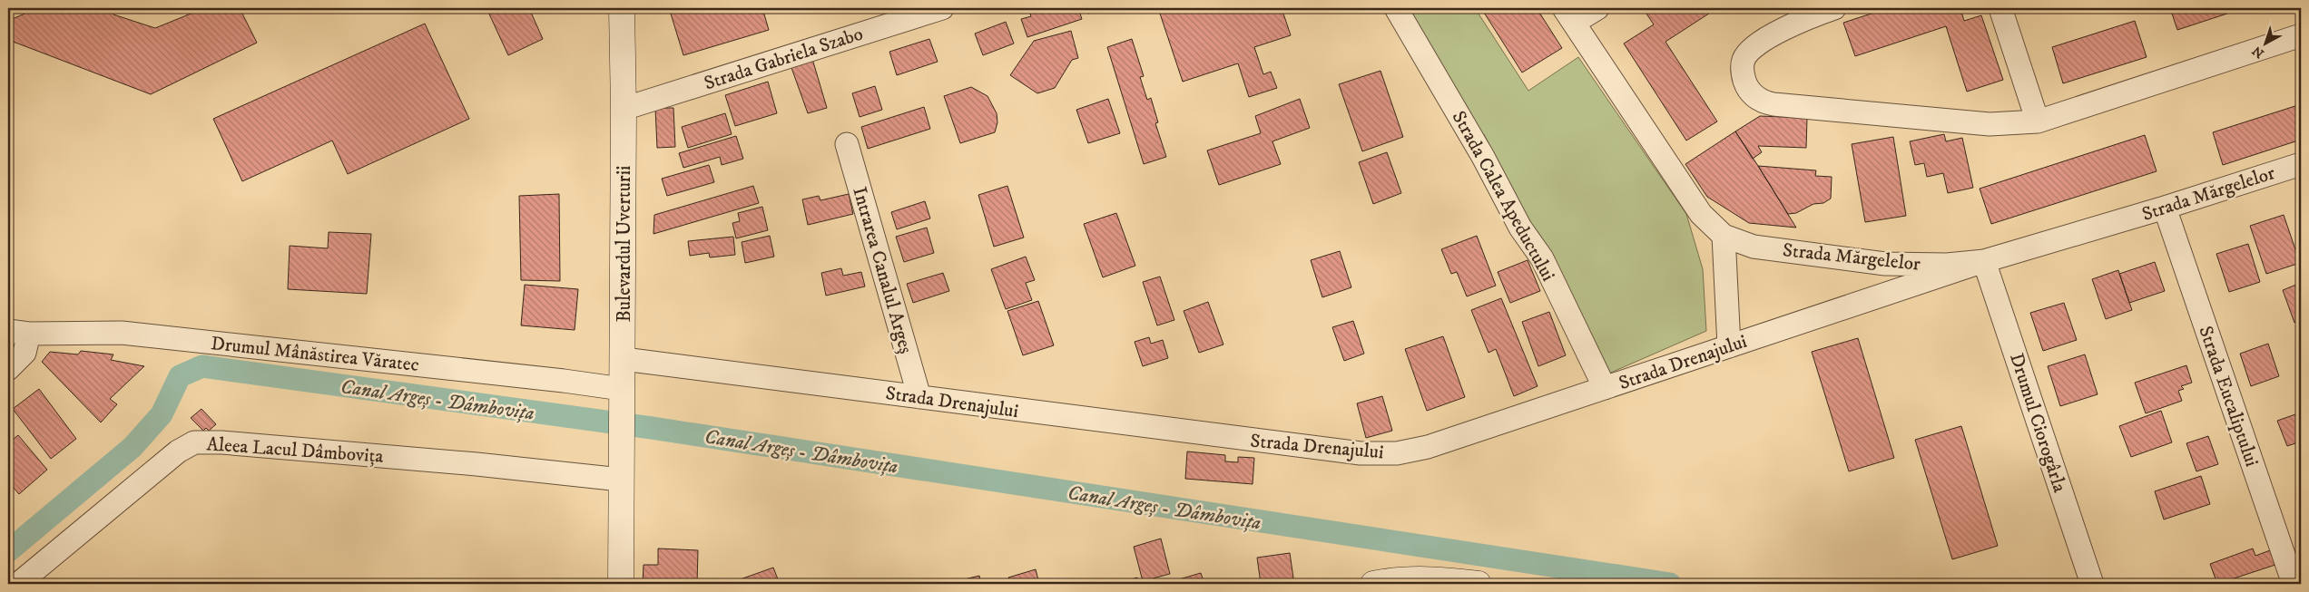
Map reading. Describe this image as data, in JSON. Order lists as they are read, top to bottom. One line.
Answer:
{"streets":{"main road":["Bulevardul Uverturii"],"street":["Strada Gabriela Szabo","Strada Mărgelelor","Strada Calea Apeductului","Intrarea Canalul Argeș","Drumul Mânăstirea Văratec","Strada Drenajului","Strada Eucaliptului","Drumul Ciorogârla","Aleea Lacul Dâmbovița"]},"crossings":[["Strada Gabriela Szabo","Bulevardul Uverturii"],["Strada Mărgelelor","Strada Drenajului"],["Strada Mărgelelor","Strada Eucaliptului"],["Strada Mărgelelor","Drumul Ciorogârla"],["Strada Calea Apeductului","Strada Drenajului"],["Bulevardul Uverturii","Drumul Mânăstirea Văratec"],["Bulevardul Uverturii","Strada Drenajului"],["Bulevardul Uverturii","Aleea Lacul Dâmbovița"],["Intrarea Canalul Argeș","Strada Drenajului"],["Strada Drenajului","Drumul Ciorogârla"]],"water":["Canal Argeș - Dâmbovița"],"north":"bottom left"}
